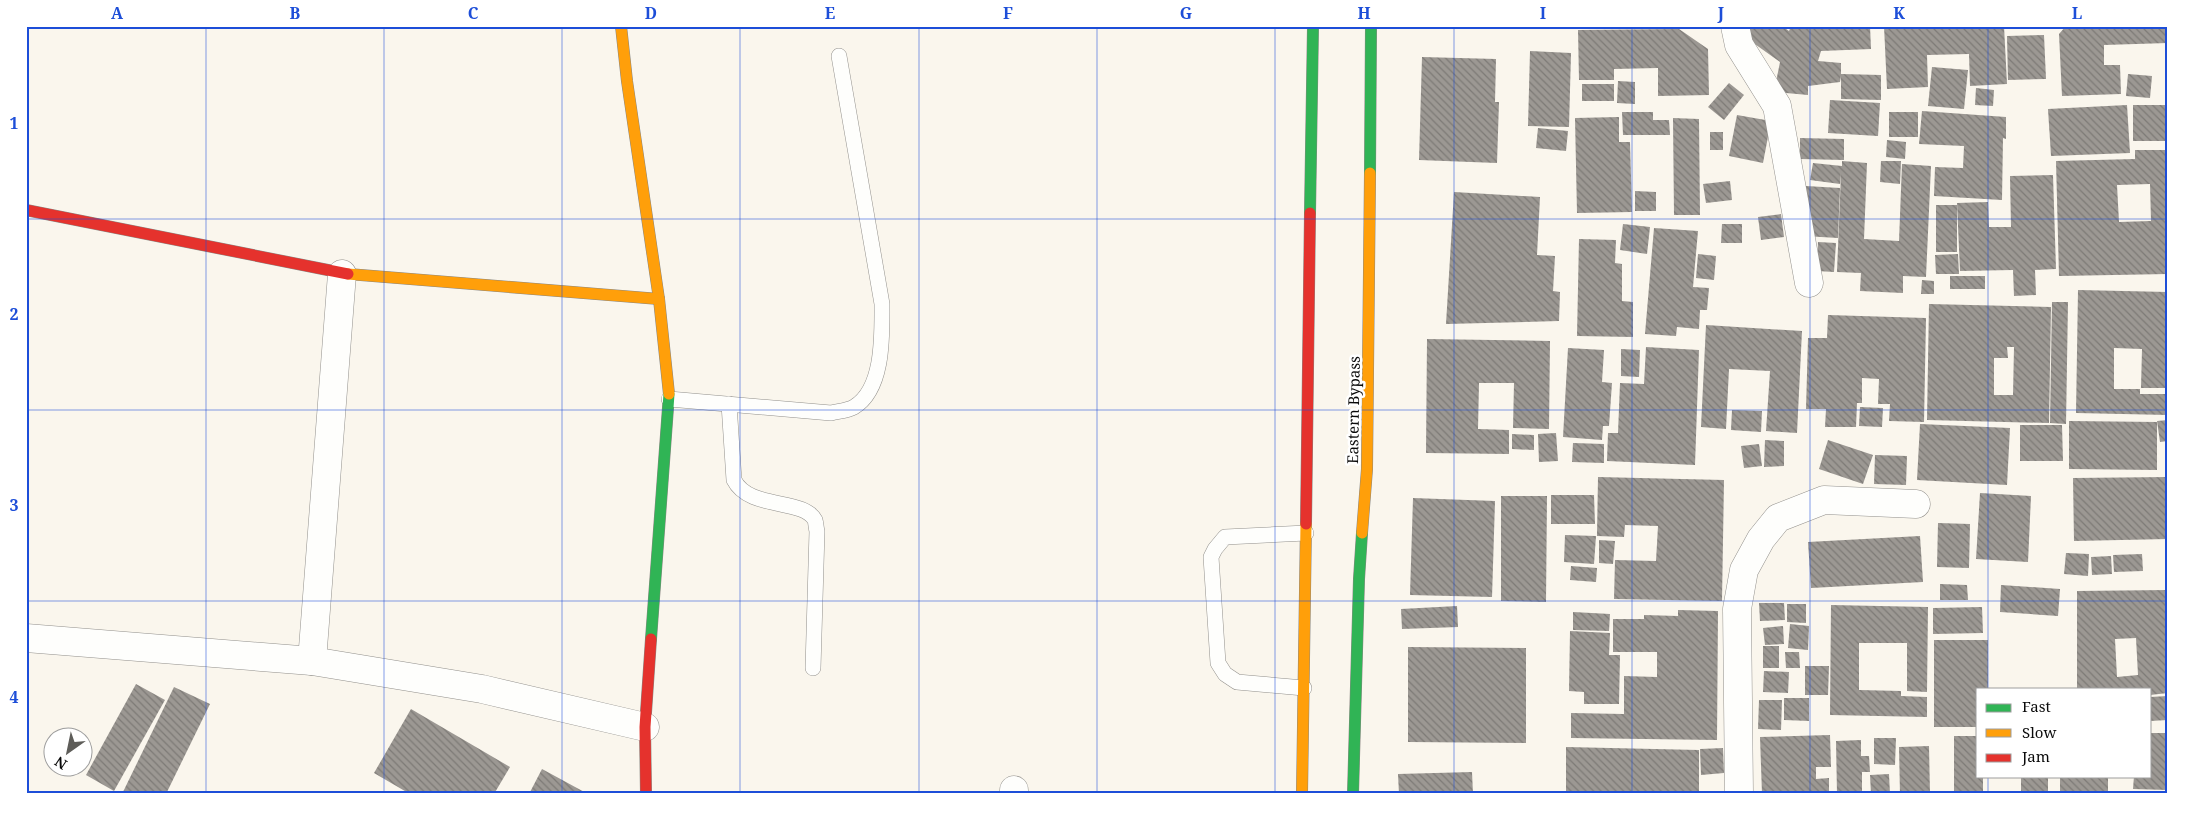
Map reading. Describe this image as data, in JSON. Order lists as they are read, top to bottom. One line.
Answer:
{"streets":{"main road":["Eastern Bypass"]},"legend":["Fast","Slow","Jam"],"north":"bottom left","grid":{"columns":["A","B","C","D","E","F","G","H","I","J","K","L"],"rows":["1","2","3","4"]}}
